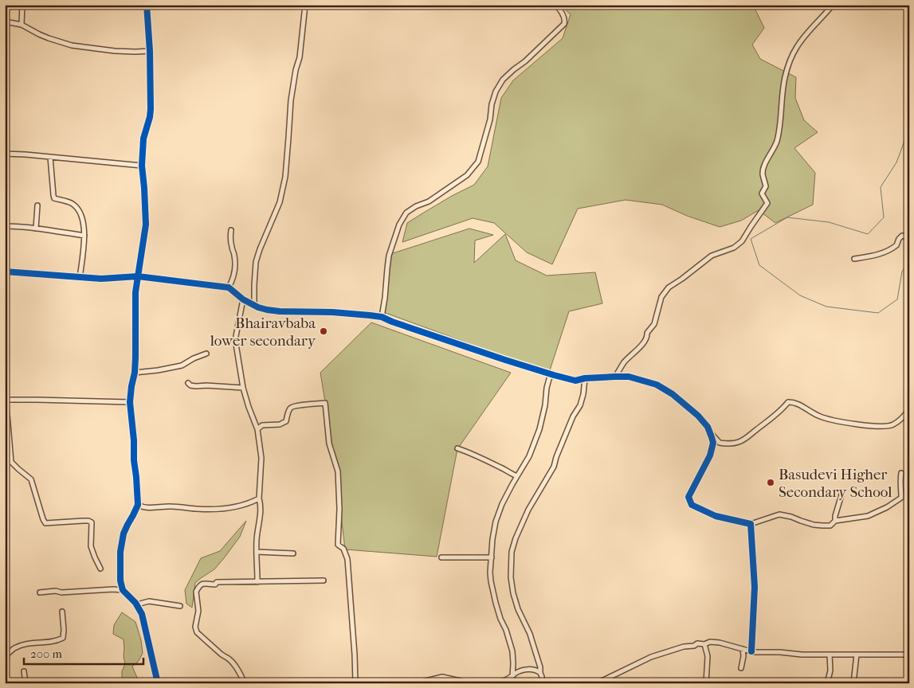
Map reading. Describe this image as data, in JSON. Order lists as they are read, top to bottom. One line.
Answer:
{"places":["Bhairavbaba lower secondary","Basudevi Higher Secondary School"],"scale_bar":"200 m"}
